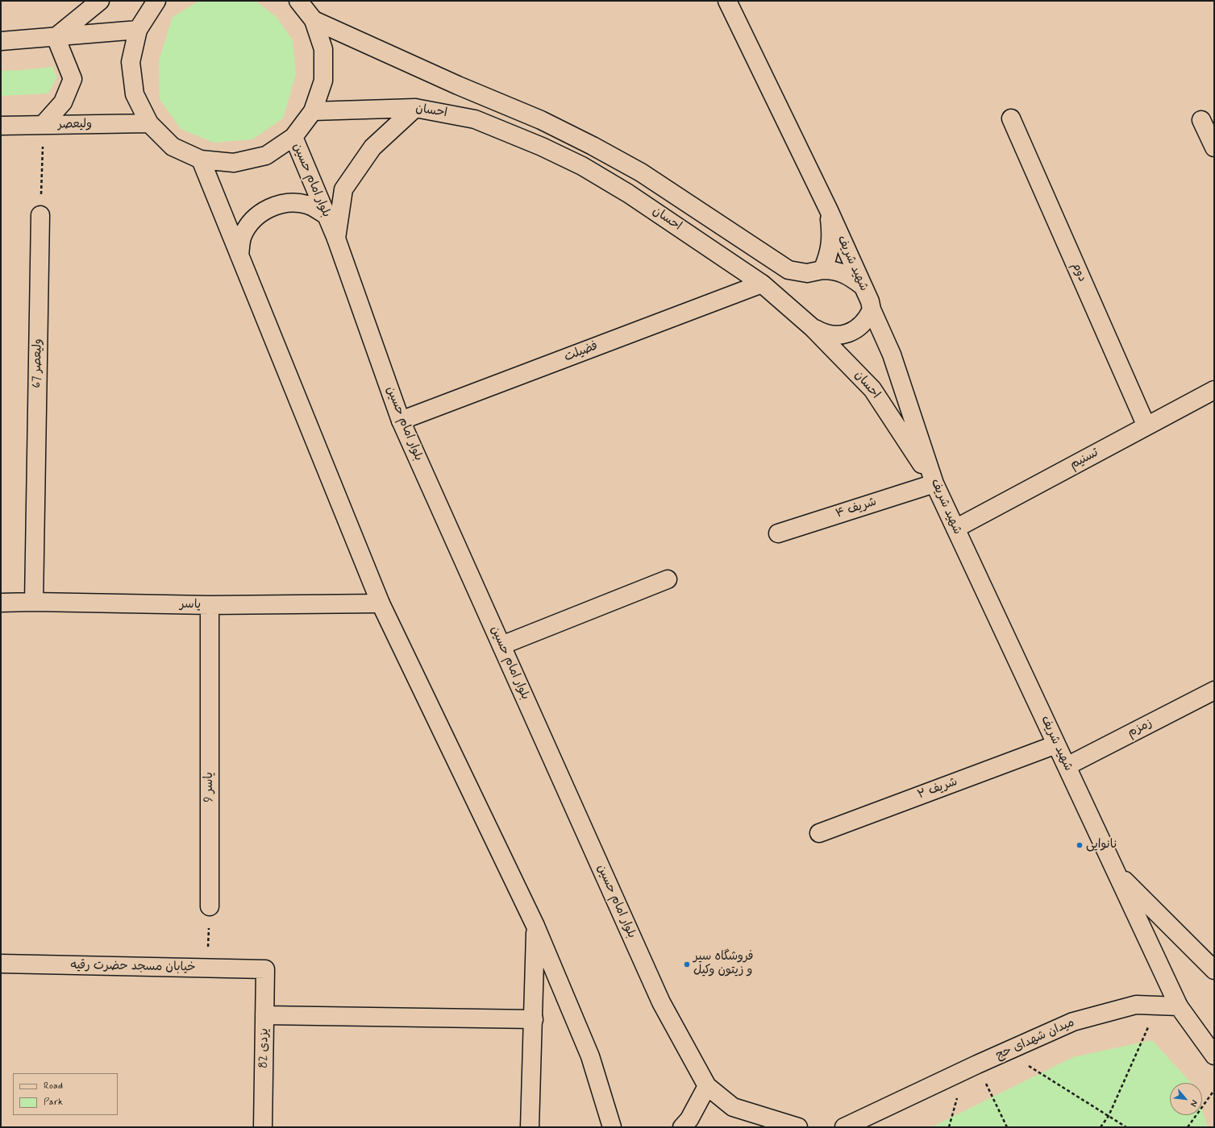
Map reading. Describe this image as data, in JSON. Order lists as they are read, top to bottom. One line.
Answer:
{"streets":{"street":["احسان","ولیعصر","بلوار امام حسین","شهید شریف","دوم","فضیلت","ولیعصر 67","تسنیم","شریف ۴","یاسر","زمزم","یاسر 9","شریف ۲","خیابان مسجد حضرت رقیه","میدان شهدای حج","یزدی 82"]},"crossings":[["احسان","شهید شریف"],["احسان","فضیلت"],["احسان","شریف ۴"],["بلوار امام حسین","فضیلت"],["شهید شریف","تسنیم"],["شهید شریف","شریف ۴"],["شهید شریف","زمزم"],["شهید شریف","شریف ۲"],["شهید شریف","میدان شهدای حج"],["دوم","تسنیم"],["ولیعصر 67","یاسر"],["یاسر","یاسر 9"],["خیابان مسجد حضرت رقیه","یزدی 82"]],"places":["نانوایی","فروشگاه سیر و زیتون وکیل"],"legend":["Road","Park"],"north":"bottom right"}
